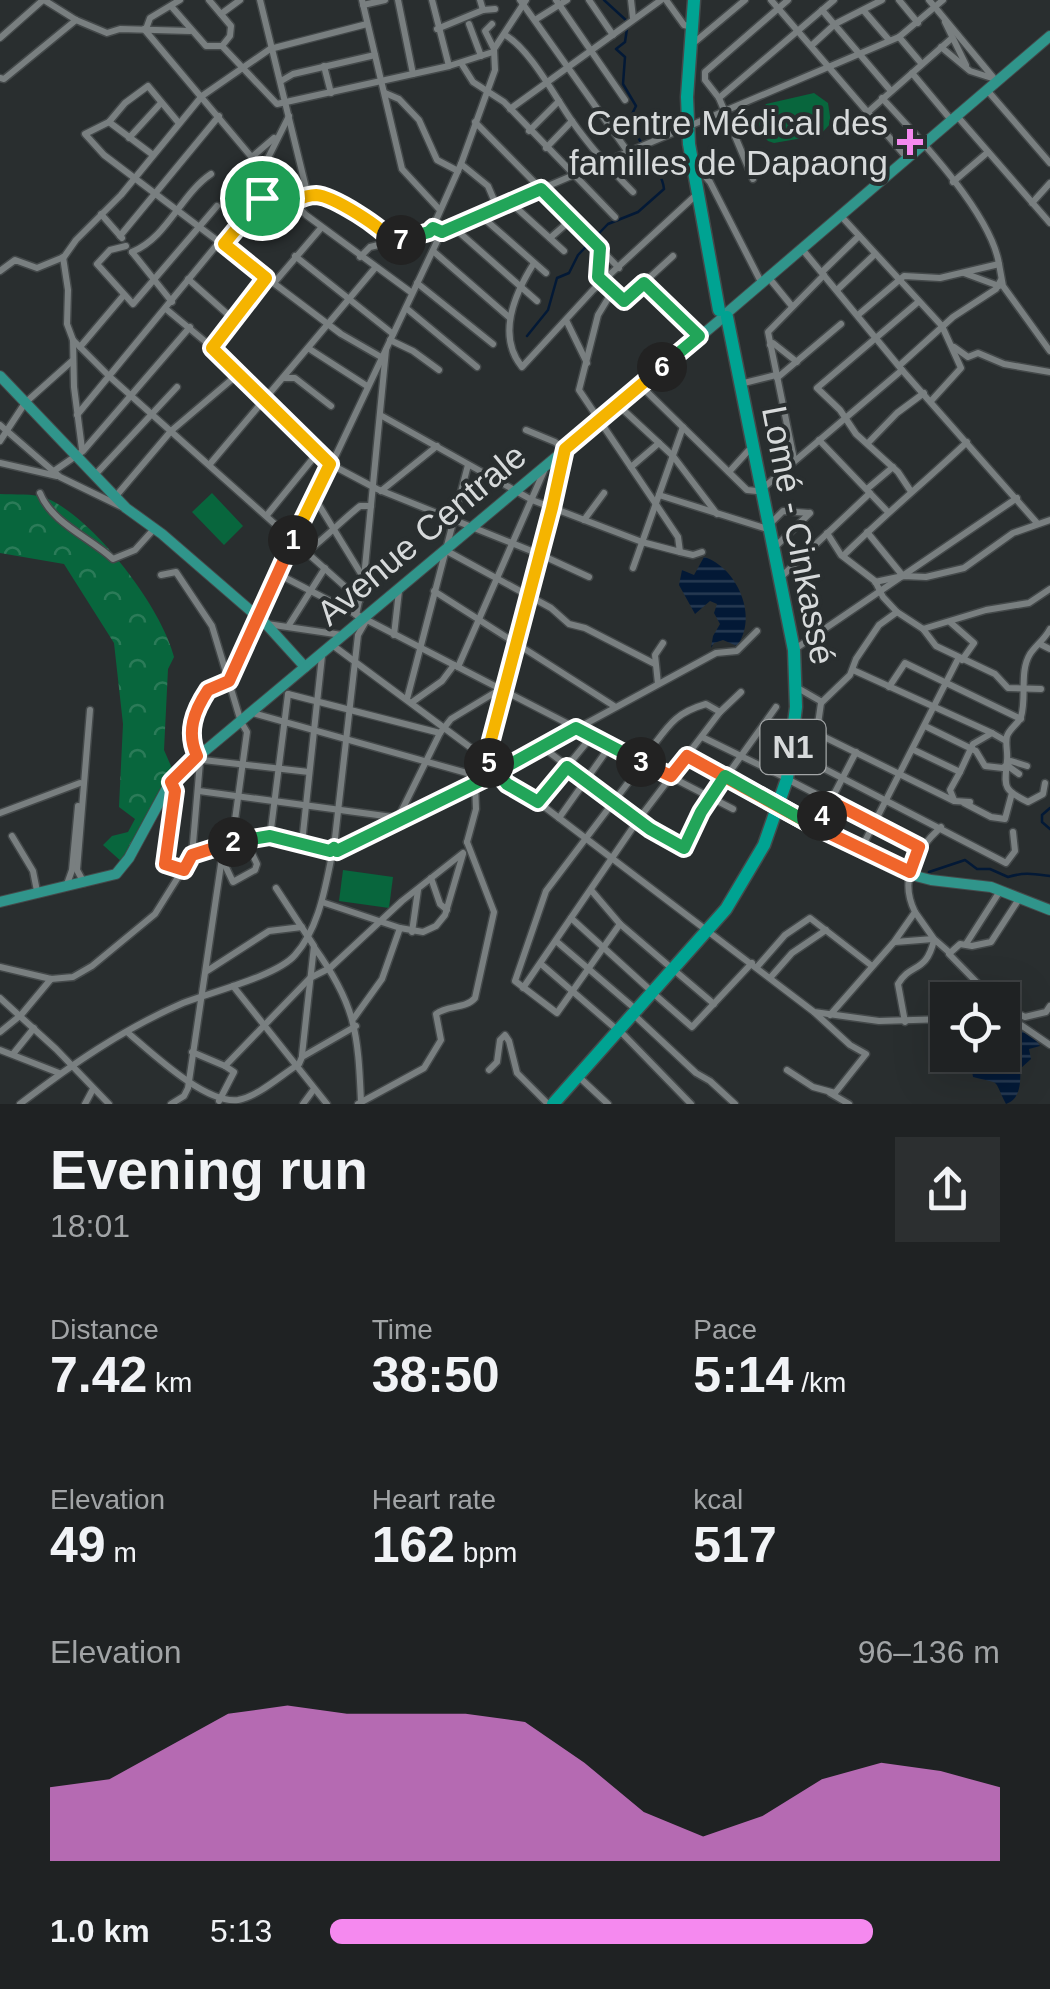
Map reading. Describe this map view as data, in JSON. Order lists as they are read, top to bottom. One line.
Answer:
{"streets":{"highway":["Lomé - Cinkassé","N1"],"main road":["Avenue Centrale"]},"crossings":[["Avenue Centrale","Lomé - Cinkassé"],["Avenue Centrale","N1"],["Lomé - Cinkassé","N1"]],"places":{"health":["Centre Médical des familles de Dapaong"]},"page":{"pins":["7","6","1","3","5","4","2"],"heading":["Evening run","18:01"],"stats":[["Distance","7.42 km"],["Time","38:50"],["Pace","5:14 /km"],["Elevation","49 m"],["Heart rate","162 bpm"],["kcal","517"]],"chart":["Elevation","96–136 m"],"list":[{"name":"1.0 km","note":"5:13"}]}}
